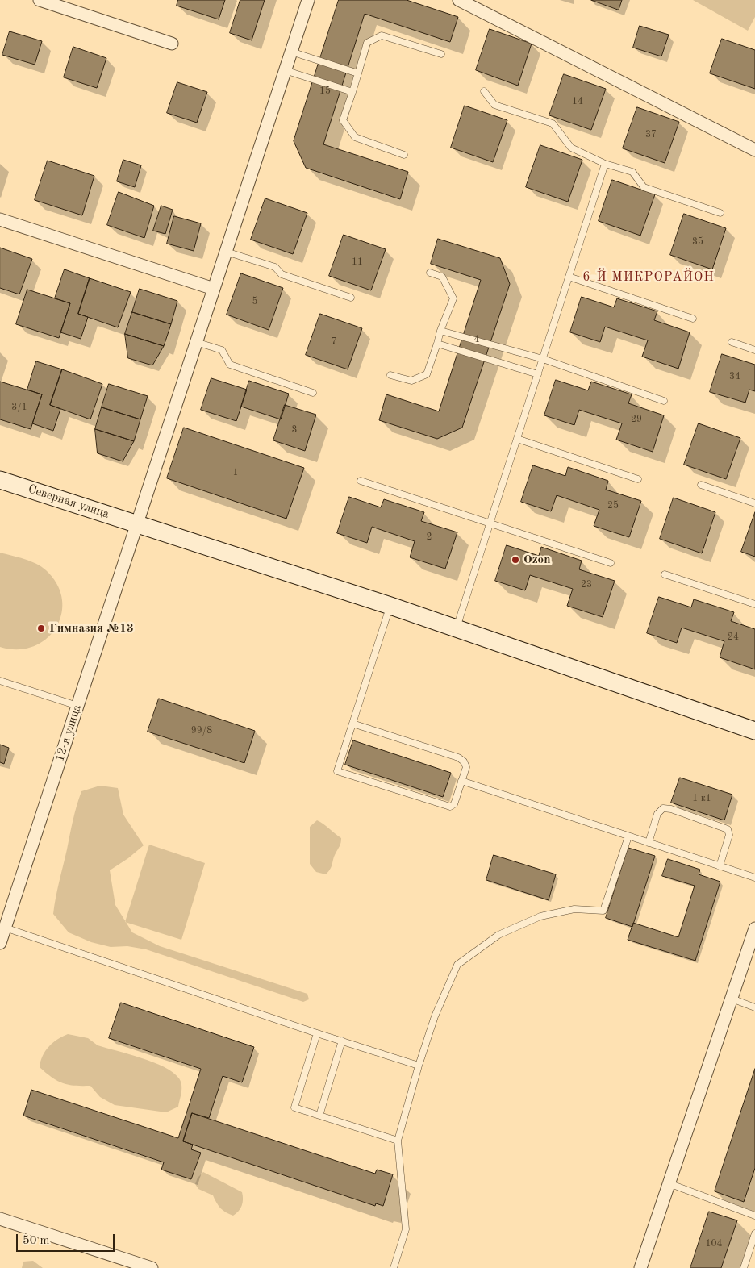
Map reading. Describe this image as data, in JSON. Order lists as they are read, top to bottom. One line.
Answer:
{"streets":{"street":["Северная улица","12-я улица"]},"crossings":[["Северная улица","12-я улица"]],"districts":["6-Й МИКРОРАЙОН"],"places":["Ozon","Гимназия №13"],"house_numbers":["15","14","37","35","11","5","4","7","34","3/1","29","3","1","25","2","23","24","99/8","1 к1","104"],"scale_bar":"50 m"}
